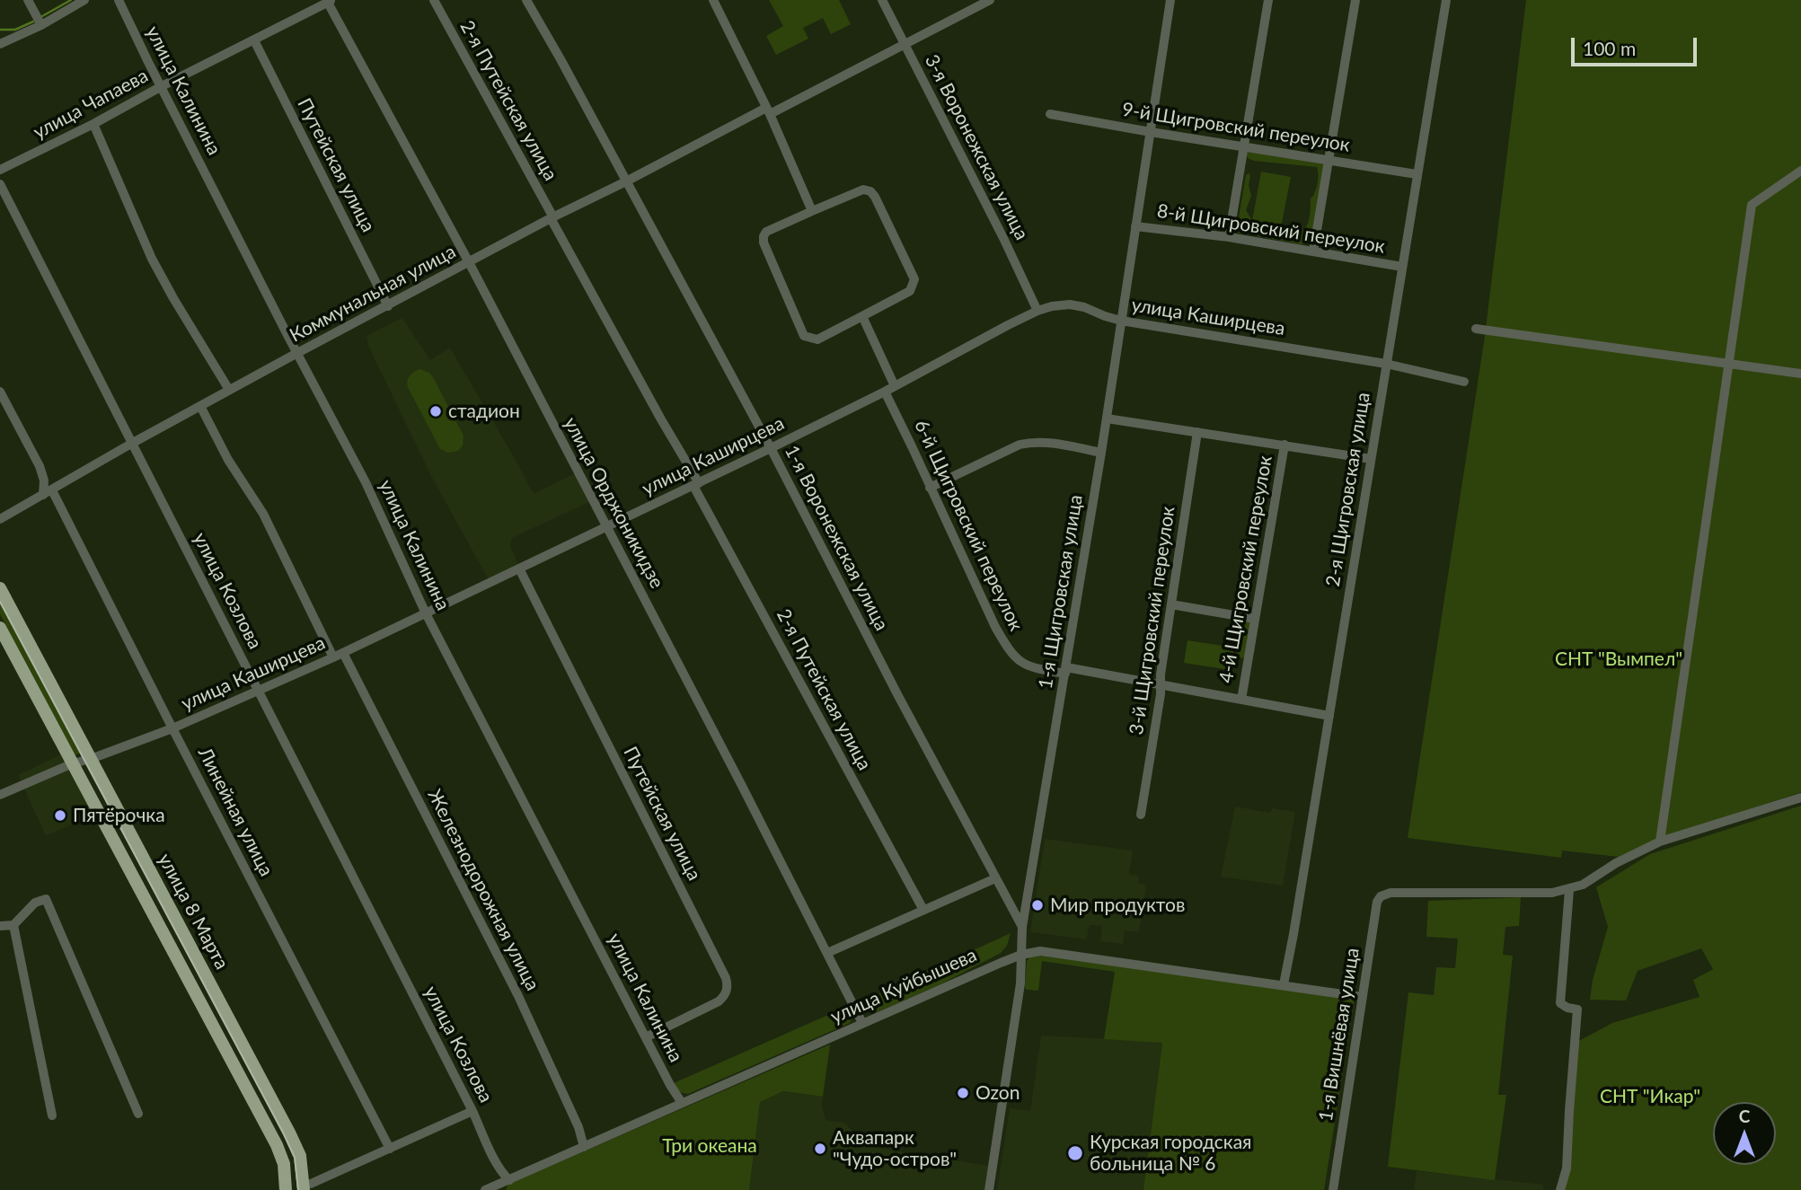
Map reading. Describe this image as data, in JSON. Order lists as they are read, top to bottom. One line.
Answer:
{"streets":{"main road":["улица 8 Марта"],"street":["улица Калинина","2-я Путейская улица","улица Чапаева","9-й Щигровский переулок","3-я Воронежская улица","Путейская улица","8-й Щигровский переулок","Коммунальная улица","улица Каширцева","2-я Щигровская улица","улица Орджоникидзе","6-й Щигровский переулок","1-я Воронежская улица","4-й Щигровский переулок","улица Козлова","1-я Щигровская улица","3-й Щигровский переулок","Линейная улица","Железнодорожная улица","улица Куйбышева","1-я Вишнёвая улица"]},"crossings":[["улица Калинина","улица Чапаева"],["улица Калинина","Путейская улица"],["улица Калинина","Коммунальная улица"],["улица Калинина","улица Каширцева"],["улица Калинина","улица Куйбышева"],["2-я Путейская улица","Коммунальная улица"],["2-я Путейская улица","улица Каширцева"],["улица Чапаева","Путейская улица"],["улица Чапаева","улица Орджоникидзе"],["9-й Щигровский переулок","2-я Щигровская улица"],["9-й Щигровский переулок","1-я Щигровская улица"],["3-я Воронежская улица","Коммунальная улица"],["3-я Воронежская улица","улица Каширцева"],["Путейская улица","Коммунальная улица"],["Путейская улица","улица Каширцева"],["8-й Щигровский переулок","2-я Щигровская улица"],["8-й Щигровский переулок","1-я Щигровская улица"],["Коммунальная улица","улица Орджоникидзе"],["Коммунальная улица","1-я Воронежская улица"],["Коммунальная улица","улица Козлова"],["Коммунальная улица","Линейная улица"],["улица Каширцева","2-я Щигровская улица"],["улица Каширцева","улица Орджоникидзе"],["улица Каширцева","6-й Щигровский переулок"],["улица Каширцева","1-я Воронежская улица"],["улица Каширцева","улица Козлова"],["улица Каширцева","1-я Щигровская улица"],["улица Каширцева","Линейная улица"],["улица Каширцева","Железнодорожная улица"],["улица Каширцева","улица 8 Марта"],["2-я Щигровская улица","6-й Щигровский переулок"],["2-я Щигровская улица","улица Куйбышева"],["улица Орджоникидзе","улица Куйбышева"],["6-й Щигровский переулок","4-й Щигровский переулок"],["6-й Щигровский переулок","1-я Щигровская улица"],["6-й Щигровский переулок","3-й Щигровский переулок"],["1-я Воронежская улица","1-я Щигровская улица"],["улица Козлова","улица Куйбышева"],["1-я Щигровская улица","улица Куйбышева"],["Железнодорожная улица","улица Куйбышева"],["улица Куйбышева","1-я Вишнёвая улица"]],"parks":["СНТ \"Вымпел\"","СНТ \"Икар\"","Три океана"],"places":["стадион","Пятёрочка","Мир продуктов","Ozon","Аквапарк \"Чудо-остров\"","Курская городская больница № 6"],"scale_bar":"100 m","north":"top"}
